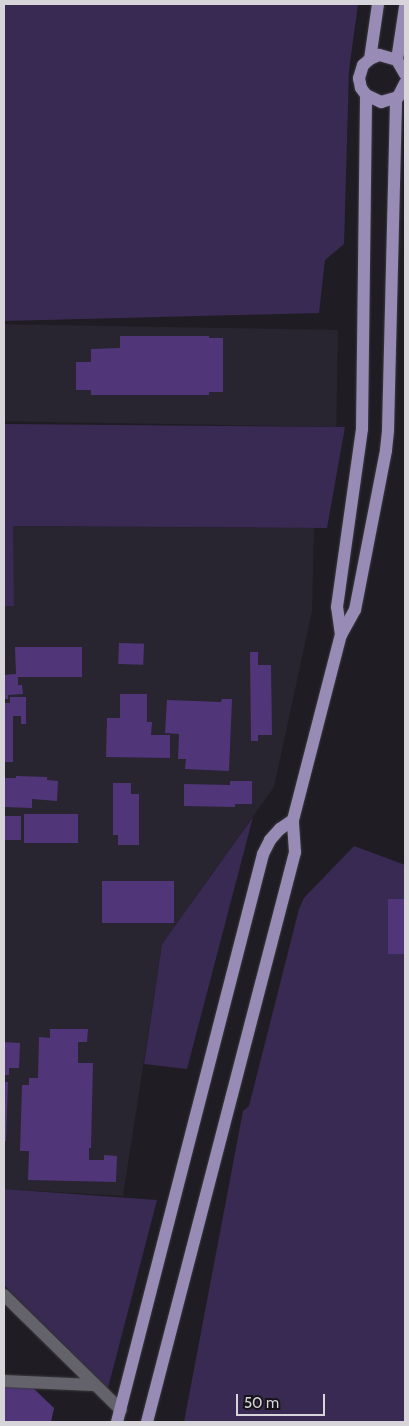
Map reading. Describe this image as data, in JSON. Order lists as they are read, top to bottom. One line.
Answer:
{"scale_bar":"50 m"}
